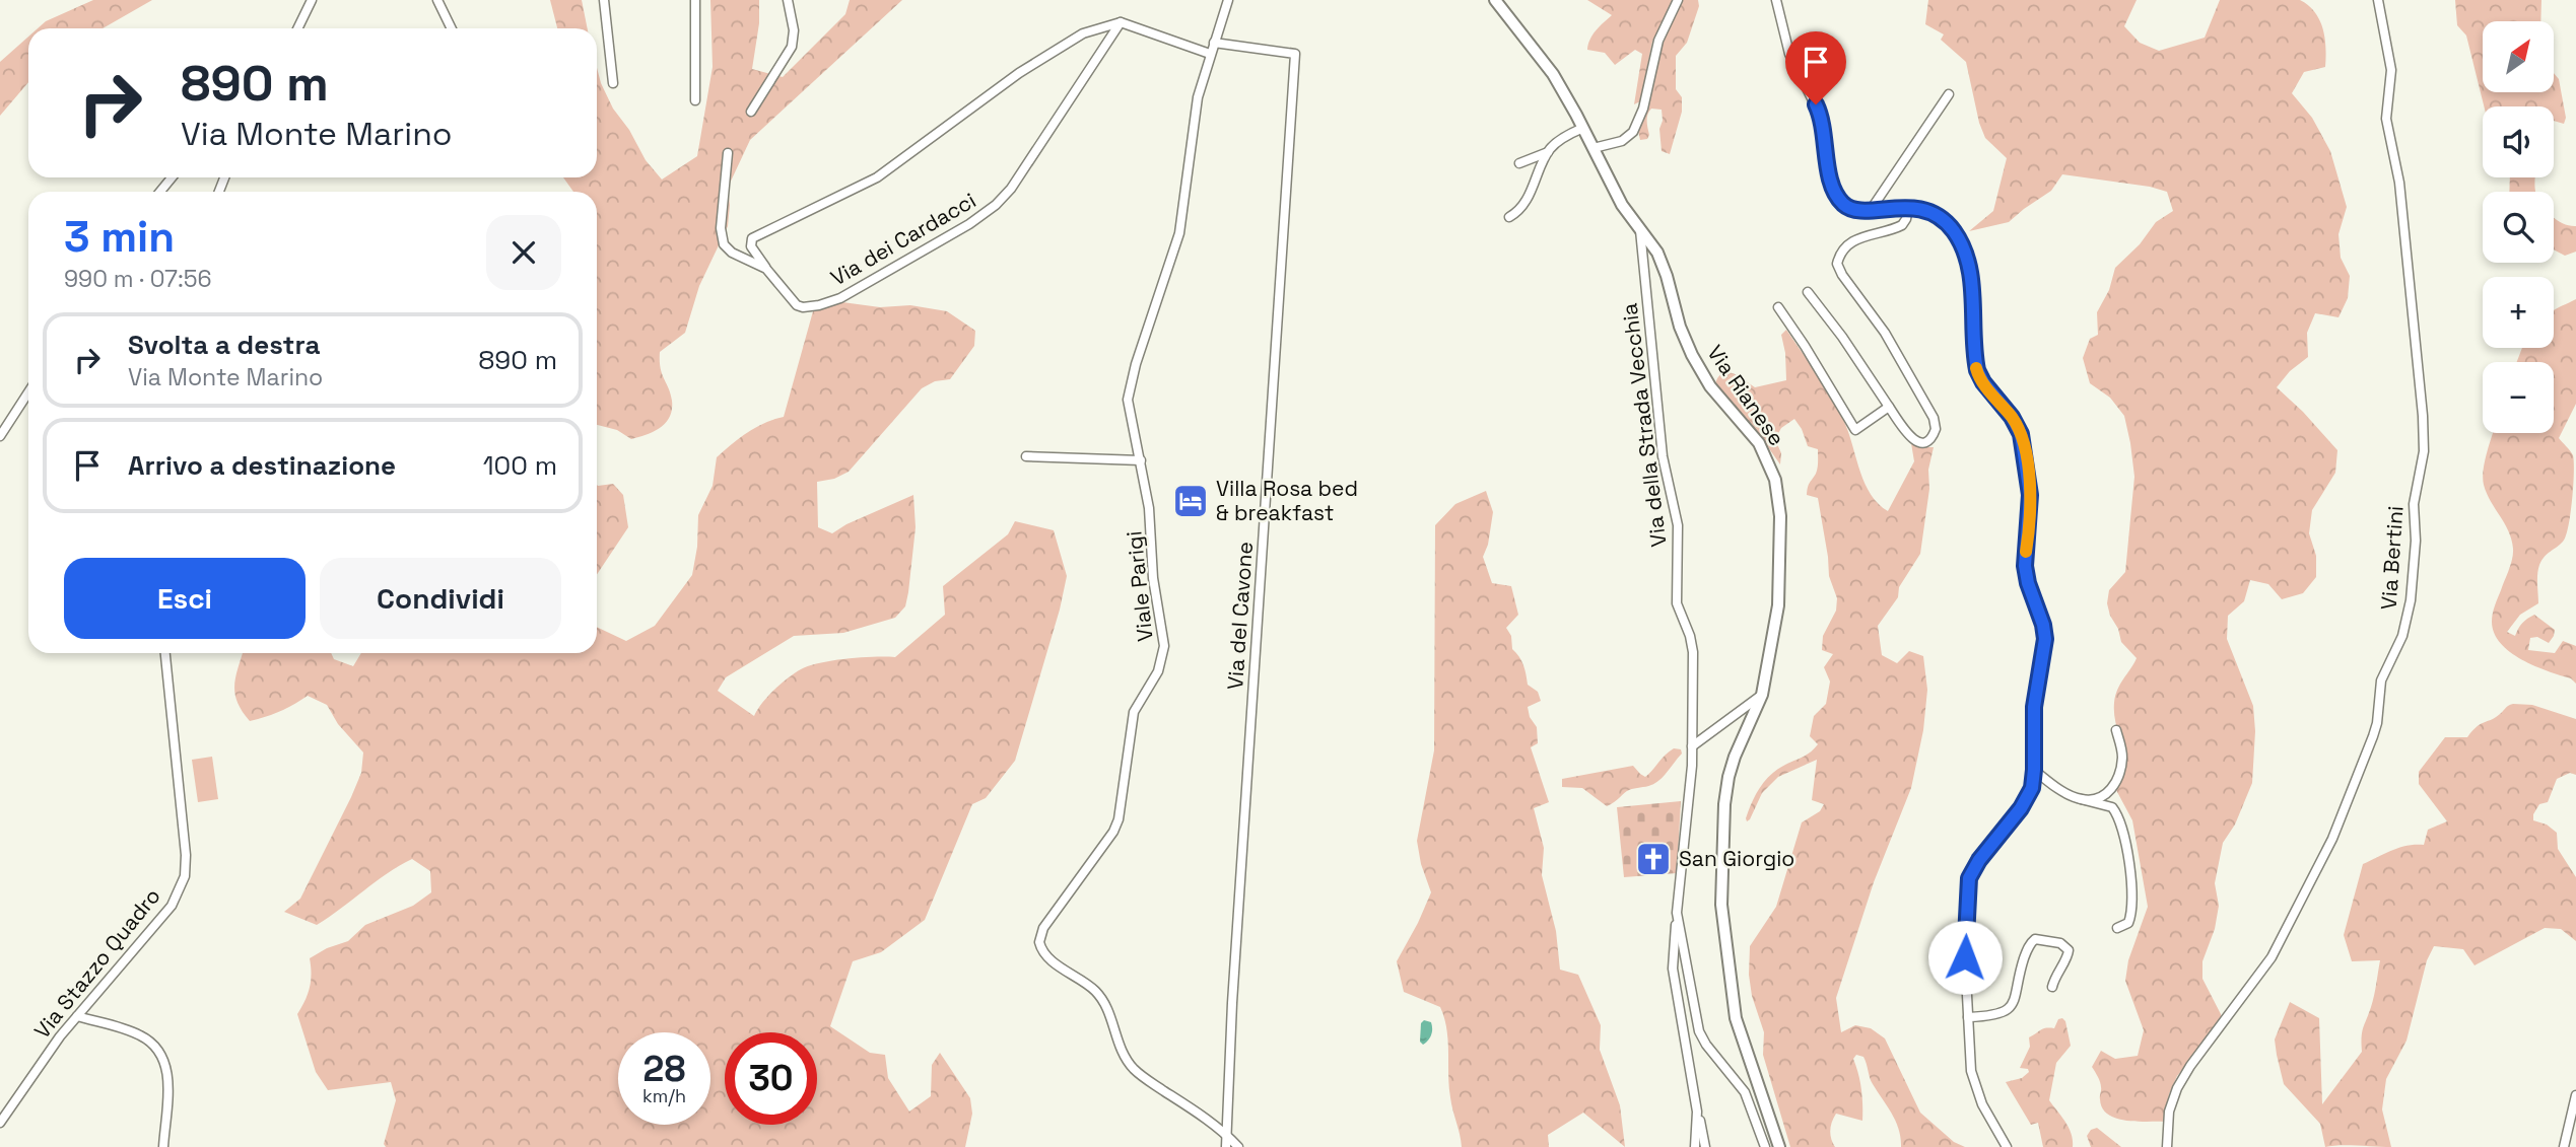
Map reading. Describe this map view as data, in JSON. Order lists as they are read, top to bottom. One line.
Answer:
{"streets":{"main road":["Via Rianese"],"street":["Via dei Cardacci","Via della Strada Vecchia","Via Bertini","Viale Parigi","Via del Cavone","Via Stazzo Quadro"]},"crossings":[["Via Rianese","Via della Strada Vecchia"],["Viale Parigi","Via del Cavone"]],"places":{"hotel":["Villa Rosa bed & breakfast"],"church":["San Giorgio"]},"north":"top right","page":{"map_buttons":["+","−"],"turn":["890 m","Via Monte Marino"],"heading":["3 min","990 m · 07:56"],"list":[{"name":"Svolta a destra","note":"Via Monte Marino","value":"890 m"},{"name":"Arrivo a destinazione","value":"100 m"}],"buttons":["Esci","Condividi"],"speed":"28 km/h","limit":"30"}}
